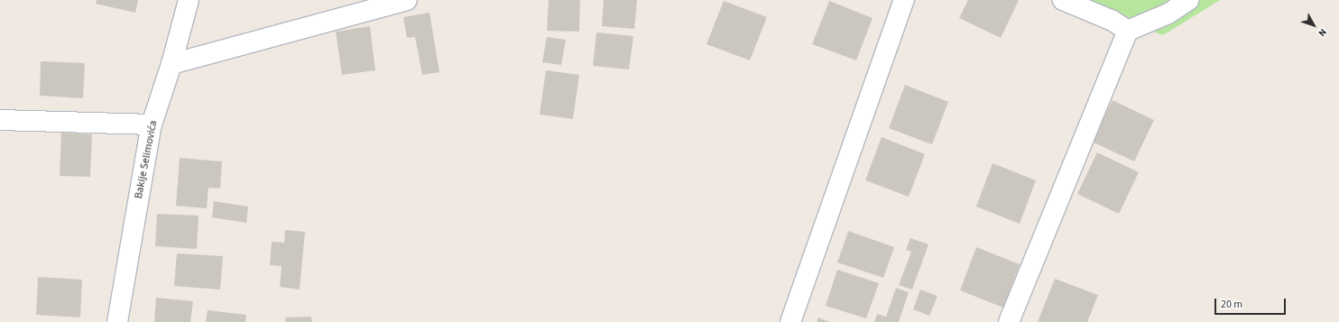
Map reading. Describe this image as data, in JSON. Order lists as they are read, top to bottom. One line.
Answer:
{"streets":{"street":["Bakije Selimovića"]},"scale_bar":"20 m","north":"bottom right"}
